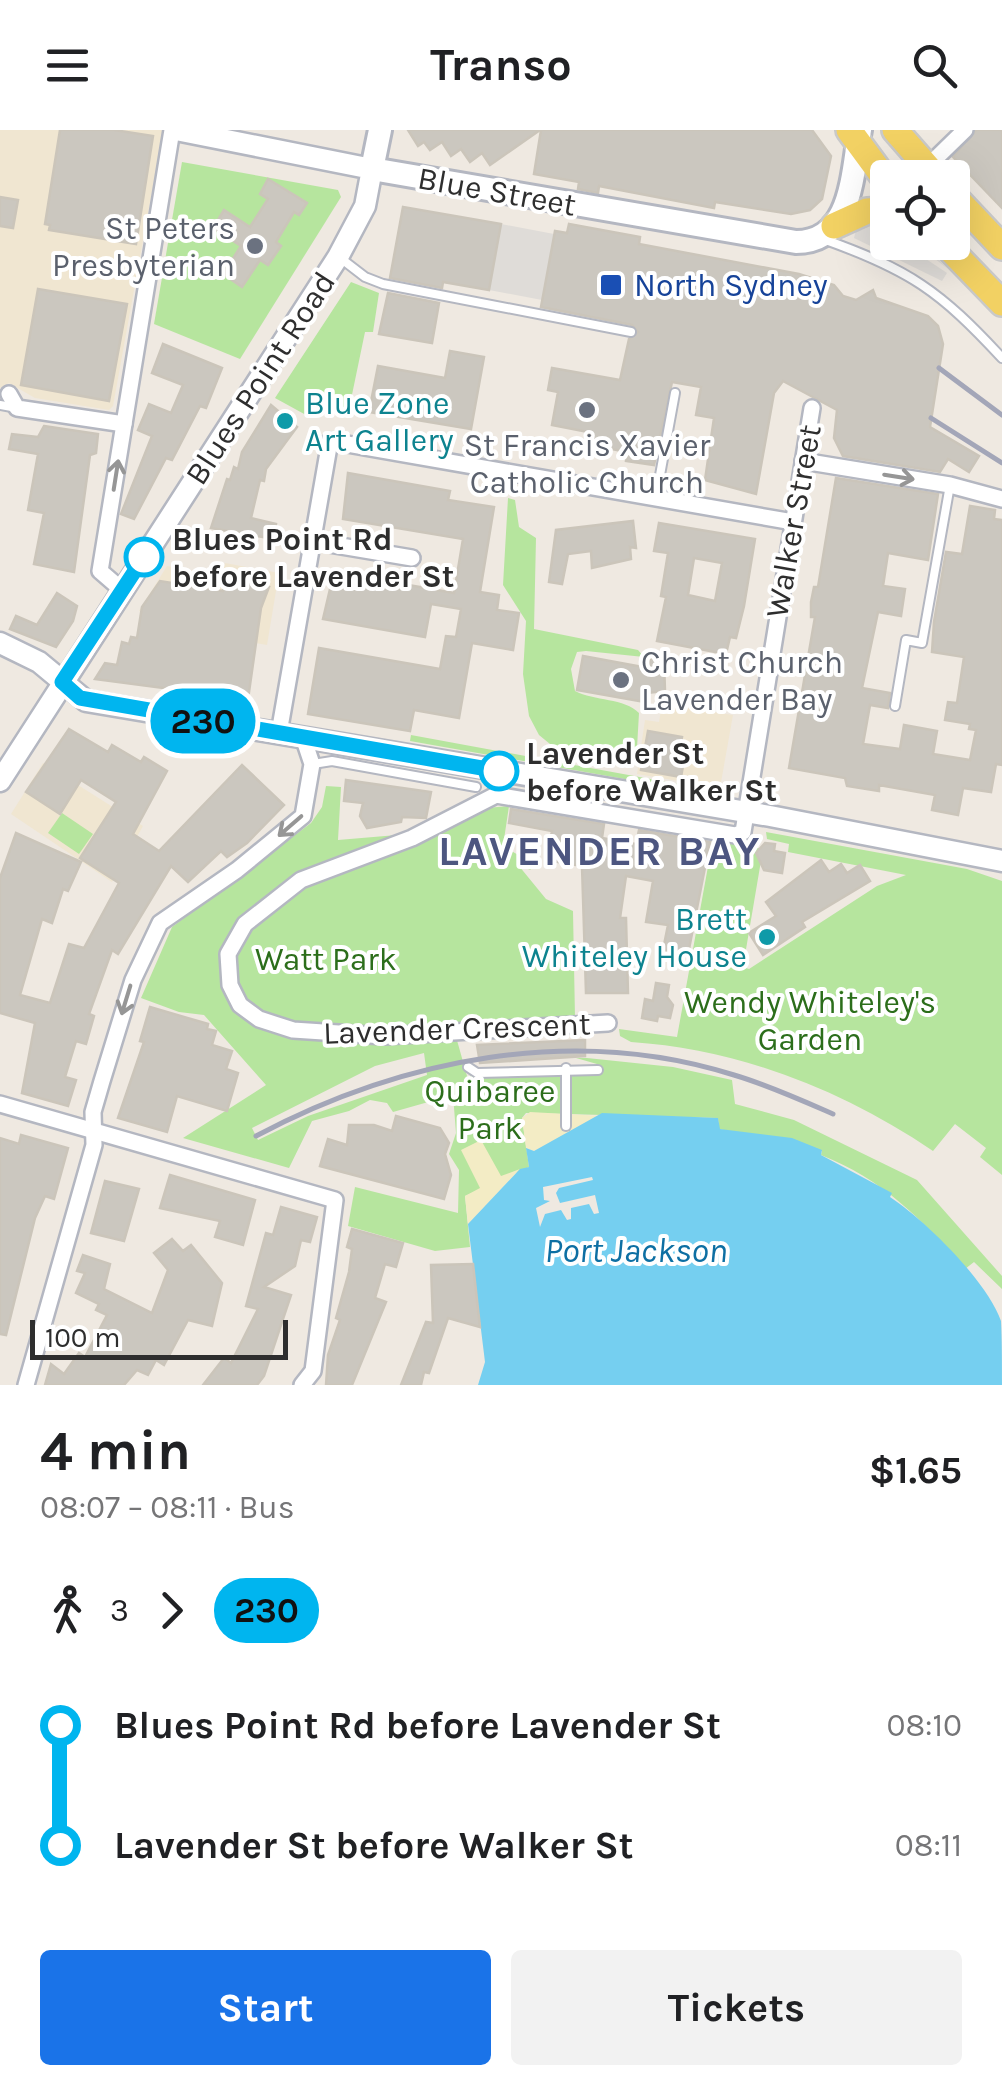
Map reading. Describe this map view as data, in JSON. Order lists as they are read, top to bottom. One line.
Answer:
{"streets":{"main road":["Blue Street"],"street":["Blues Point Road","Walker Street","Lavender Crescent"]},"crossings":[["Blue Street","Blues Point Road"],["Walker Street","Lavender Crescent"]],"districts":["LAVENDER BAY"],"water":["Port Jackson"],"parks":["Watt Park","Wendy Whiteley's Garden","Quibaree Park"],"places":{"other":["St Peters Presbyterian","St Francis Xavier Catholic Church","Blue Zone Art Gallery","Blues Point Rd before Lavender St","Christ Church Lavender Bay","Lavender St before Walker St","Brett Whiteley House"],"transit":["North Sydney"]},"lines":["bus line 230"],"scale_bar":"100 m","page":{"header":"Transo","on_map":"230","scale":"100 m","heading":["4 min","08:07 – 08:11 · Bus","$1.65"],"legs":["3","230"],"list":[{"name":"Blues Point Rd before Lavender St","value":"08:10"},{"name":"Lavender St before Walker St","value":"08:11"}],"buttons":["Start","Tickets"]}}
